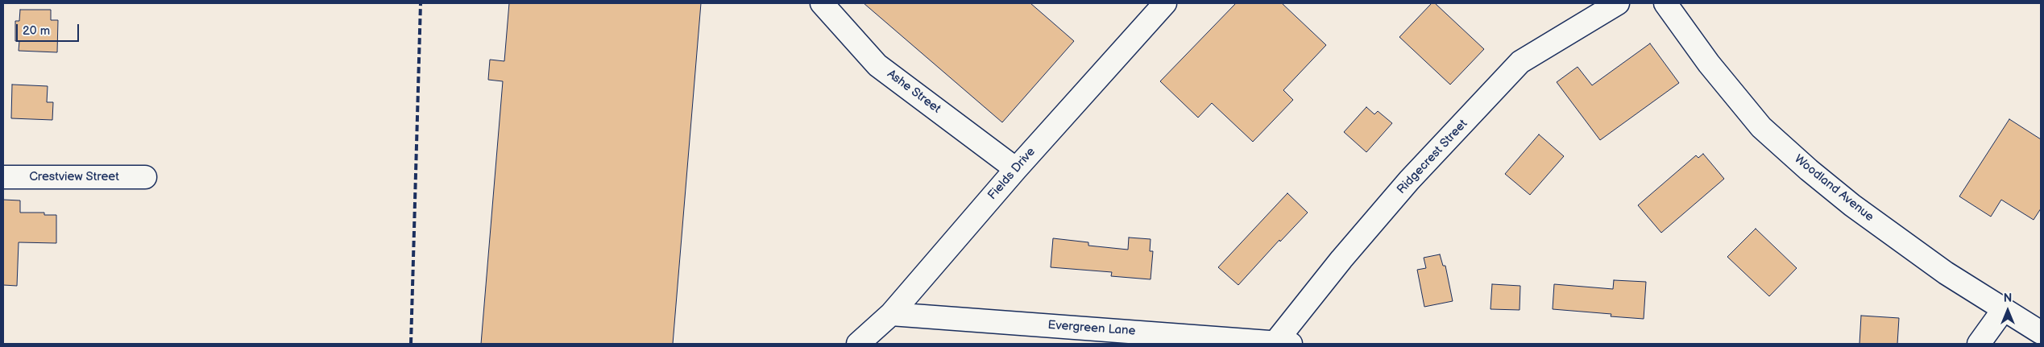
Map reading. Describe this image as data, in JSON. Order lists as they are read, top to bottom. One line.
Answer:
{"streets":{"street":["Ashe Street","Ridgecrest Street","Fields Drive","Crestview Street","Woodland Avenue","Evergreen Lane"]},"crossings":[["Ashe Street","Fields Drive"],["Ridgecrest Street","Evergreen Lane"],["Fields Drive","Evergreen Lane"]],"scale_bar":"20 m","north":"top"}
